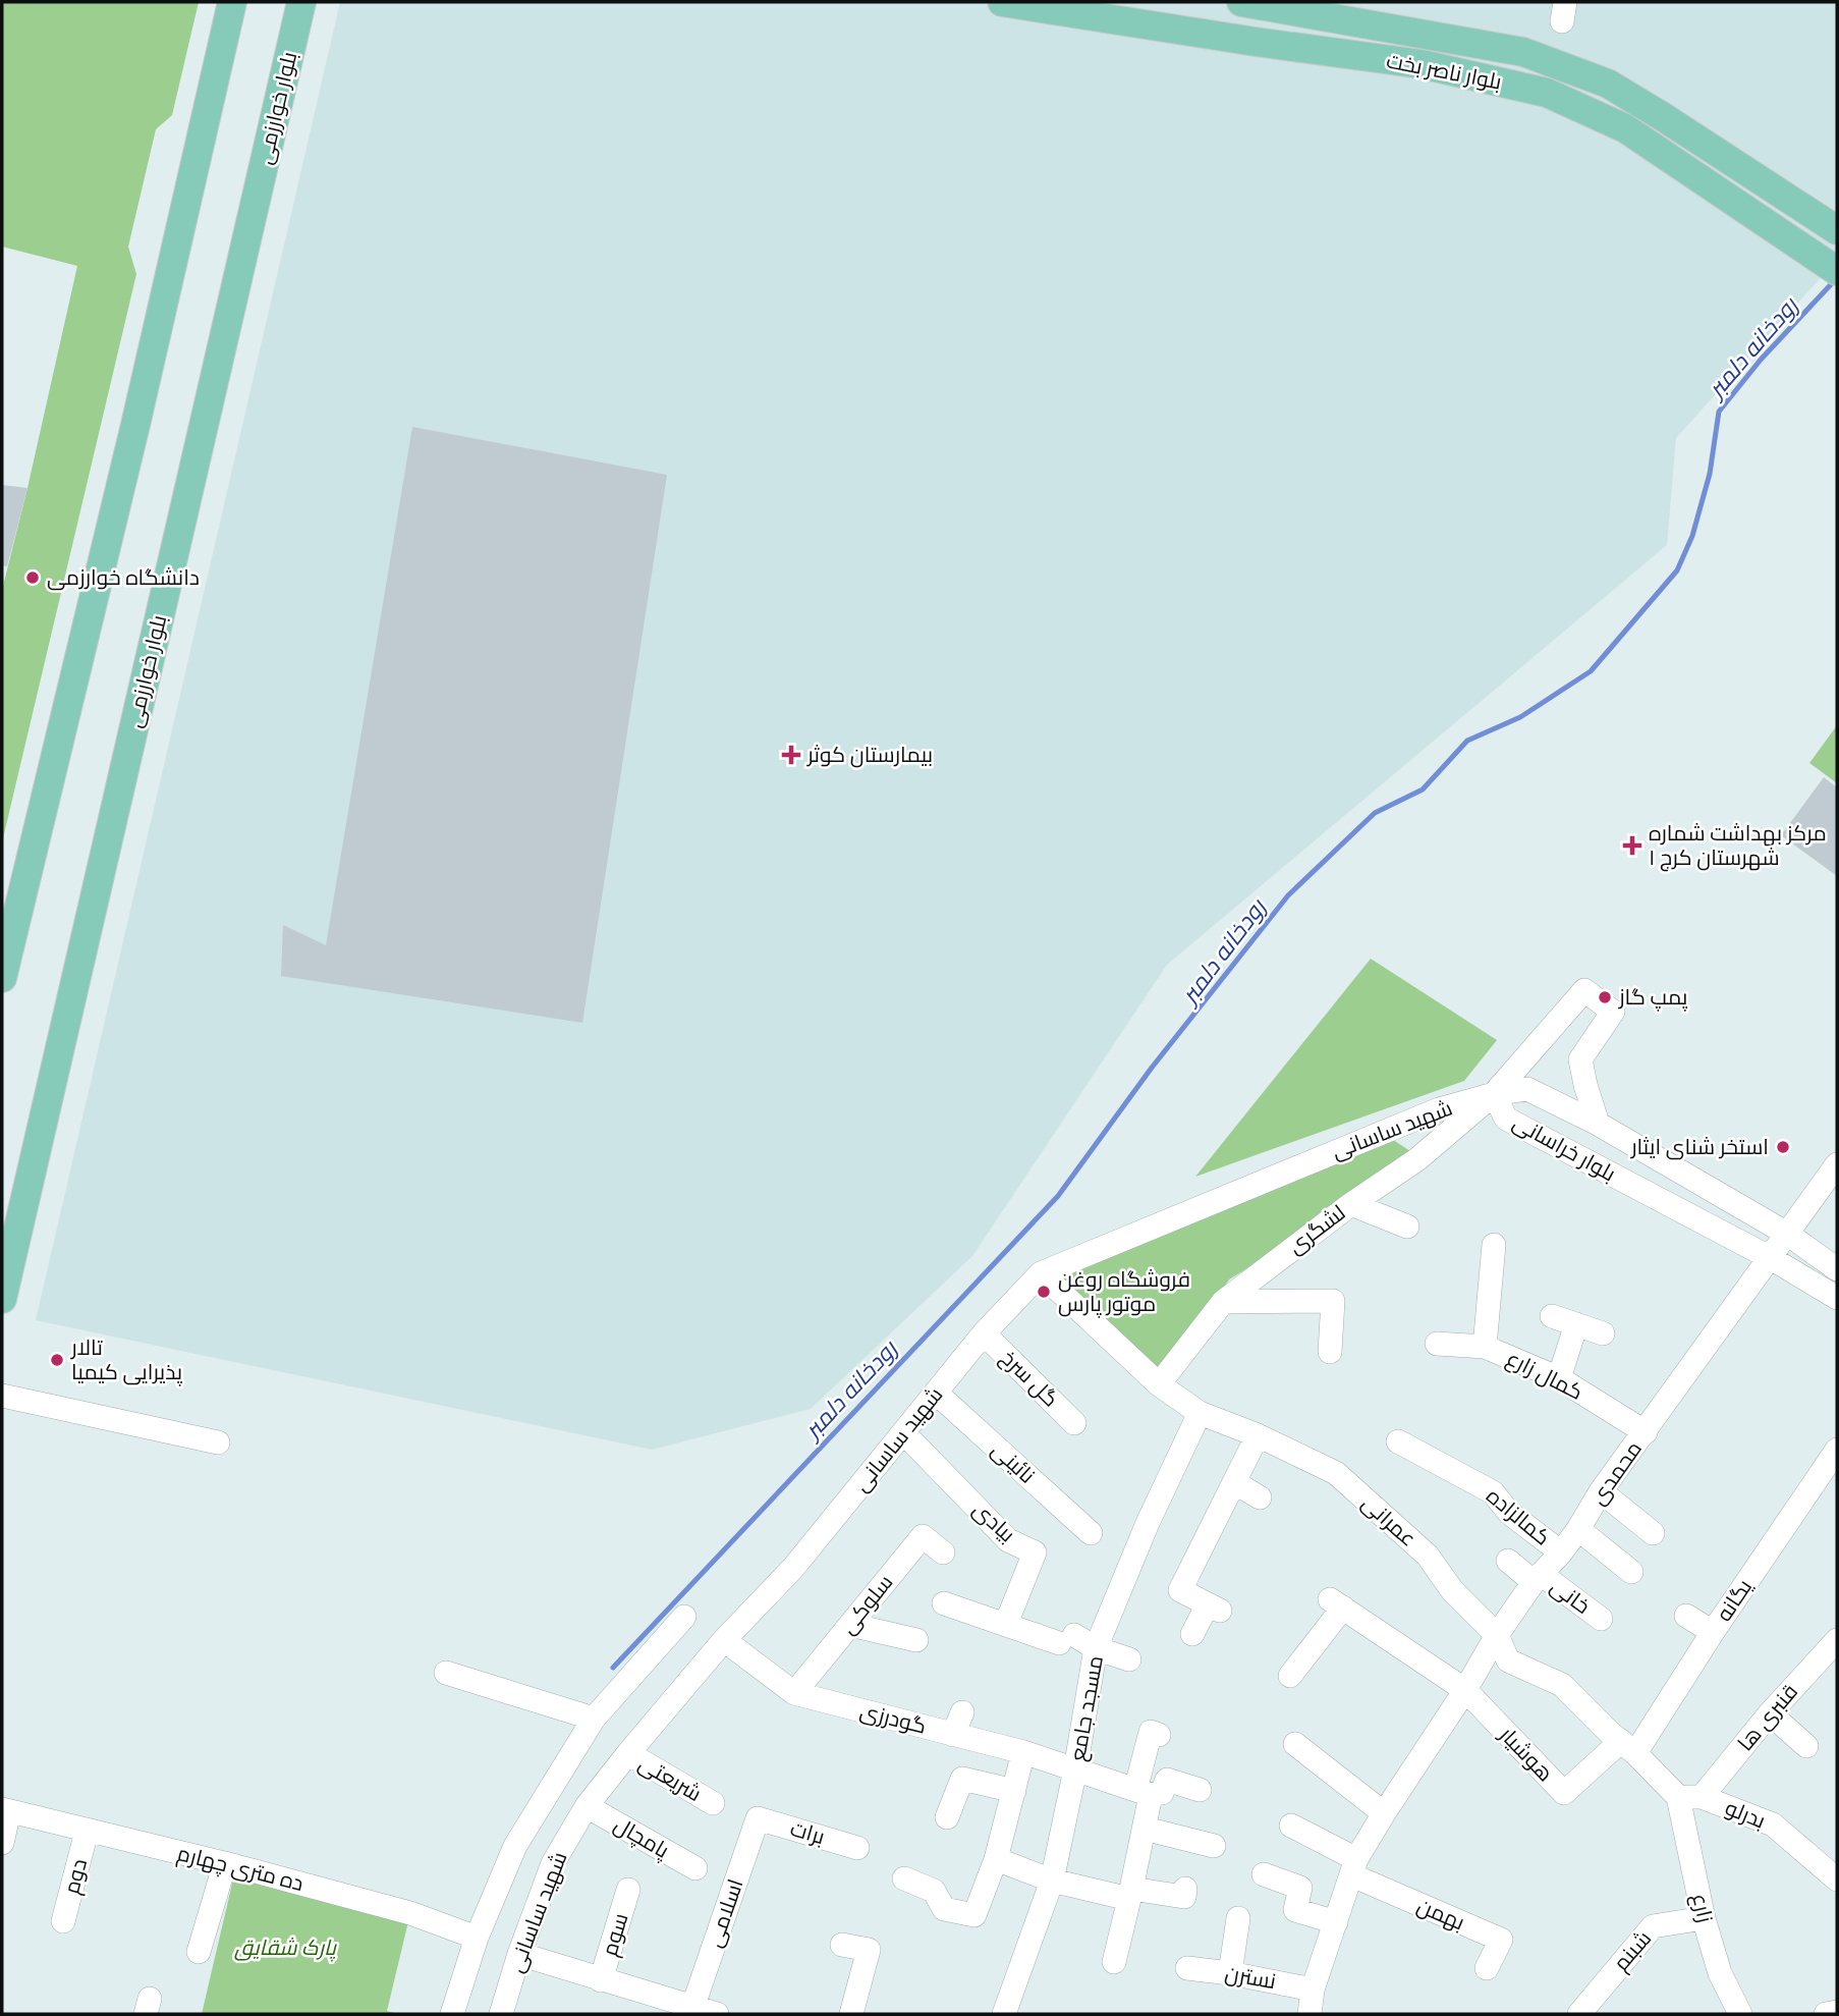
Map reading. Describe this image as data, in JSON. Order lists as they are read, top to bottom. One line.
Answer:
{"streets":{"main road":["بلوار ناصر بخت","بلوار خوارزمی"],"street":["شهید ساسانی","بلوار خراسانی","لشگری","کمال زارع","گل سرخ","نائینی","محمدی","کمالزاده","عمرانی","بیادی","خانی","یگانه","سلوکی","مسجد جامع","قنبری ها","گودرزی","هوشیار","شریعتی","بدرلو","برات","پامچال","ده متری چهارم","دوم","زارع","اسلامی","بهمن","سوم","شبنم","نسترن"]},"crossings":[["شهید ساسانی","بلوار خراسانی"],["شهید ساسانی","لشگری"],["شهید ساسانی","گل سرخ"],["شهید ساسانی","نائینی"],["شهید ساسانی","عمرانی"],["شهید ساسانی","بیادی"],["شهید ساسانی","گودرزی"],["شهید ساسانی","شریعتی"],["شهید ساسانی","پامچال"],["شهید ساسانی","ده متری چهارم"],["بلوار خراسانی","لشگری"],["بلوار خراسانی","محمدی"],["لشگری","عمرانی"],["کمال زارع","محمدی"],["محمدی","کمالزاده"],["محمدی","عمرانی"],["محمدی","خانی"],["محمدی","هوشیار"],["محمدی","بهمن"],["محمدی","نسترن"],["عمرانی","مسجد جامع"],["یگانه","هوشیار"],["سلوکی","گودرزی"],["مسجد جامع","گودرزی"],["قنبری ها","بدرلو"],["بدرلو","زارع"],["برات","اسلامی"],["ده متری چهارم","دوم"],["زارع","شبنم"]],"water":["رودخانه دلمبر"],"parks":["پارک شقایق"],"places":{"other":["دانشگاه خوارزمی","پمپ گاز","استخر شنای ایثار","فروشگاه روغن موتور پارس","تالار پذیرایی کیمیا"],"health":["بیمارستان کوثر","مرکز بهداشت شماره ۱ شهرستان کرج"]}}
